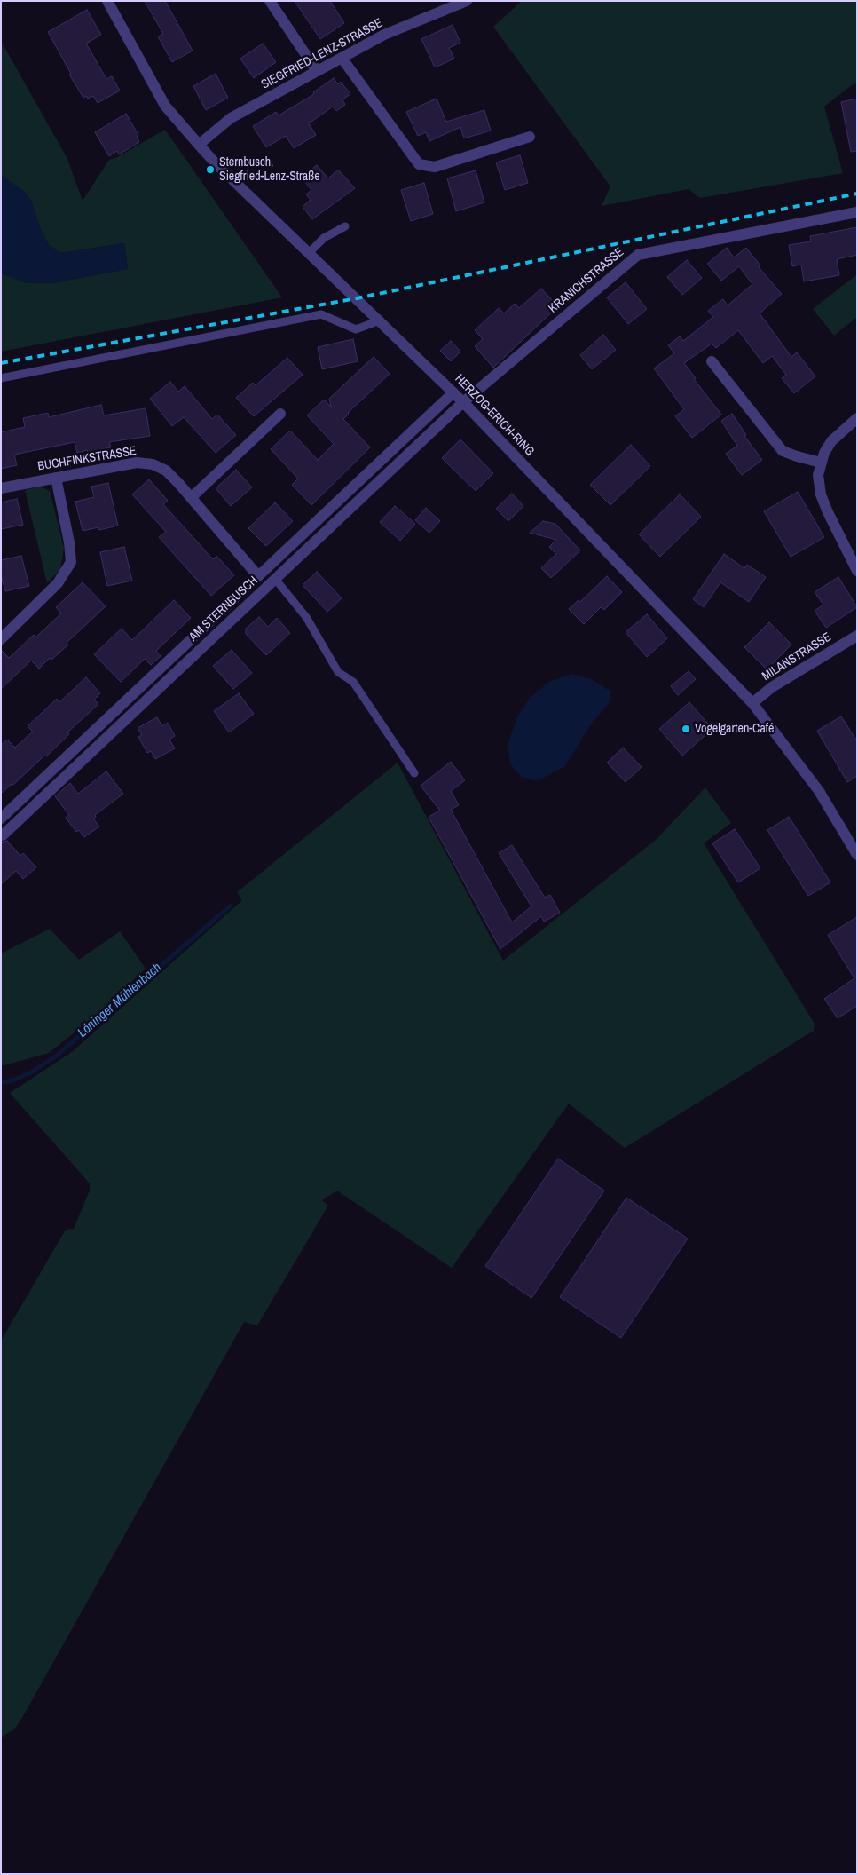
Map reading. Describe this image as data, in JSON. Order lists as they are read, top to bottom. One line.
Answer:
{"streets":{"street":["SIEGFRIED-LENZ-STRASSE","KRANICHSTRASSE","HERZOG-ERICH-RING","BUCHFINKSTRASSE","AM STERNBUSCH","MILANSTRASSE"]},"crossings":[["SIEGFRIED-LENZ-STRASSE","HERZOG-ERICH-RING"],["KRANICHSTRASSE","HERZOG-ERICH-RING"],["KRANICHSTRASSE","AM STERNBUSCH"],["HERZOG-ERICH-RING","AM STERNBUSCH"],["HERZOG-ERICH-RING","MILANSTRASSE"],["BUCHFINKSTRASSE","AM STERNBUSCH"]],"water":["Löninger Mühlenbach"],"places":["Sternbusch, Siegfried-Lenz-Straße","Vogelgarten-Café"]}
